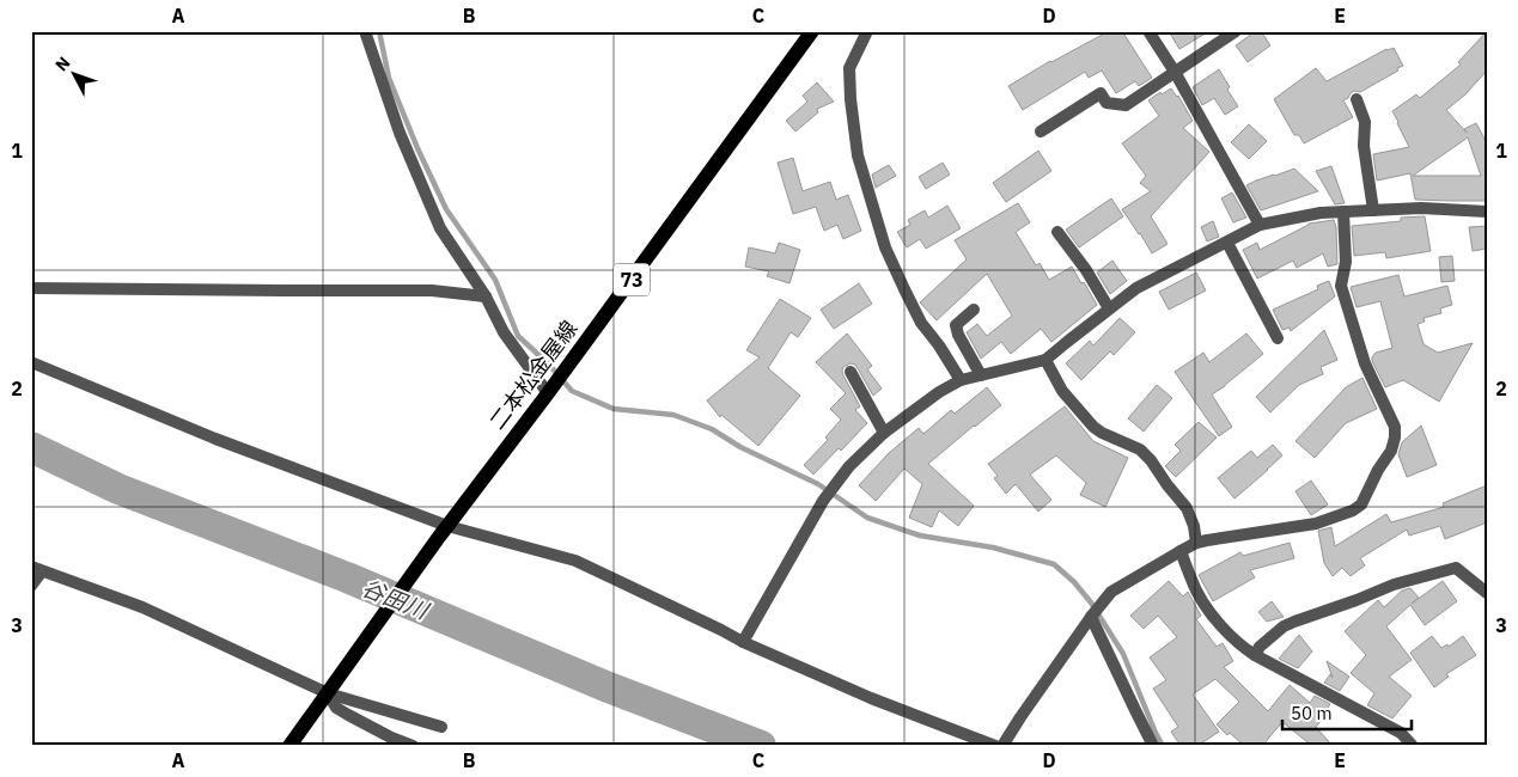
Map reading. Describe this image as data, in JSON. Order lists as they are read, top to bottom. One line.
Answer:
{"streets":{"main road":["73","二本松金屋線"]},"water":["谷田川"],"scale_bar":"50 m","north":"top left","grid":{"columns":["A","B","C","D","E"],"rows":["1","2","3"]}}
